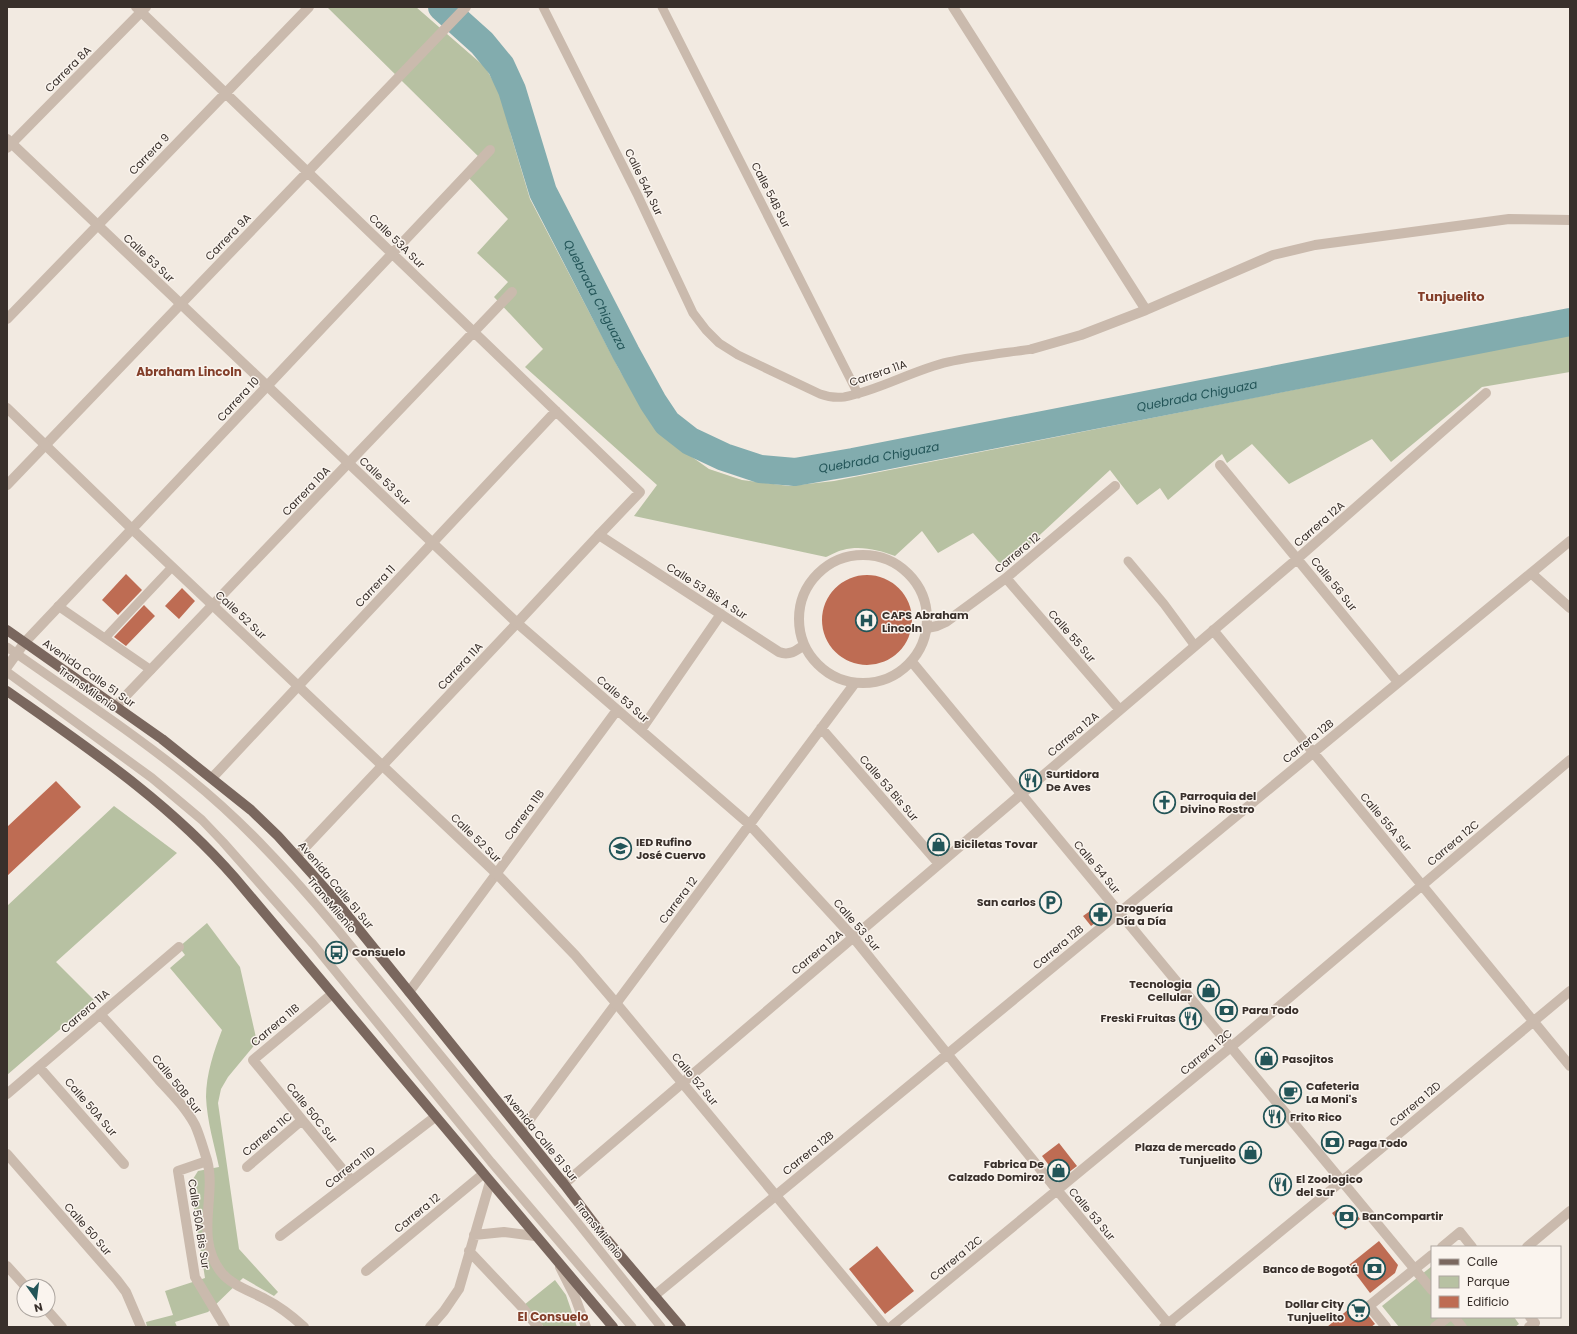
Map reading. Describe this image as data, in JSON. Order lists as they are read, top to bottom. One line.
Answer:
{"streets":{"main road":["Avenida Calle 51 Sur"],"street":["Carrera 8A","Carrera 9","Carrera 9A","Calle 53A Sur","Calle 53 Sur","Carrera 11A","Carrera 10","Carrera 10A","Carrera 12A","Carrera 12","Calle 56 Sur","Carrera 11","Calle 53 Bis A Sur","Calle 52 Sur","Calle 55 Sur","Carrera 12B","Calle 53 Bis Sur","Carrera 11B","Calle 55A Sur","Carrera 12C","Calle 54 Sur","Calle 50B Sur","Carrera 12D","Calle 50A Sur","Calle 50C Sur","Carrera 11C","Carrera 11D","Calle 50A Bis Sur","Calle 50 Sur"],"lane":["Calle 54A Sur","Calle 54B Sur","TransMilenio"]},"crossings":[["Carrera 8A","Calle 53A Sur"],["Carrera 8A","Calle 53 Sur"],["Carrera 9","Calle 53A Sur"],["Carrera 9","Calle 53 Sur"],["Calle 54A Sur","Carrera 11A"],["Calle 54B Sur","Carrera 11A"],["Carrera 9A","Calle 53A Sur"],["Carrera 9A","Calle 53 Sur"],["Carrera 9A","Calle 52 Sur"],["Calle 53A Sur","Carrera 11A"],["Calle 53A Sur","Carrera 10"],["Calle 53A Sur","Carrera 10A"],["Calle 53A Sur","Carrera 11"],["Calle 53 Sur","Carrera 11A"],["Calle 53 Sur","Carrera 10"],["Calle 53 Sur","Carrera 10A"],["Calle 53 Sur","Carrera 12A"],["Calle 53 Sur","Carrera 12"],["Calle 53 Sur","Carrera 11"],["Calle 53 Sur","Carrera 12B"],["Calle 53 Sur","Carrera 11B"],["Calle 53 Sur","Carrera 12C"],["Calle 53 Sur","Carrera 12D"],["Carrera 11A","Calle 53 Bis A Sur"],["Carrera 11A","Calle 52 Sur"],["Carrera 11A","Avenida Calle 51 Sur"],["Carrera 11A","Calle 50B Sur"],["Carrera 11A","Calle 50A Sur"],["Carrera 10","Calle 52 Sur"],["Carrera 10","Avenida Calle 51 Sur"],["Carrera 10","TransMilenio"],["Carrera 10A","Calle 52 Sur"],["Carrera 10A","Avenida Calle 51 Sur"],["Carrera 12A","Calle 56 Sur"],["Carrera 12A","Calle 52 Sur"],["Carrera 12A","Calle 55 Sur"],["Carrera 12A","Avenida Calle 51 Sur"],["Carrera 12A","Calle 53 Bis Sur"],["Carrera 12A","Calle 55A Sur"],["Carrera 12A","Calle 54 Sur"],["Carrera 12","Calle 53 Bis A Sur"],["Carrera 12","Calle 52 Sur"],["Carrera 12","Calle 55 Sur"],["Carrera 12","Avenida Calle 51 Sur"],["Carrera 12","Calle 53 Bis Sur"],["Carrera 12","Calle 54 Sur"],["Calle 56 Sur","Carrera 12B"],["Carrera 11","Calle 52 Sur"],["Carrera 11","Avenida Calle 51 Sur"],["Calle 53 Bis A Sur","Calle 54 Sur"],["Calle 52 Sur","Carrera 12B"],["Calle 52 Sur","Carrera 11B"],["Avenida Calle 51 Sur","Carrera 12B"],["Avenida Calle 51 Sur","Carrera 11B"],["Carrera 12B","Calle 55A Sur"],["Carrera 12B","Calle 54 Sur"],["Carrera 11B","Calle 50C Sur"],["Calle 55A Sur","Carrera 12C"],["Calle 55A Sur","Carrera 12D"],["Carrera 12C","Calle 54 Sur"],["Calle 54 Sur","Carrera 12D"],["Calle 50B Sur","Calle 50A Bis Sur"],["Calle 50C Sur","Carrera 11C"],["Calle 50C Sur","Carrera 11D"]],"districts":["Tunjuelito","Abraham Lincoln","El Consuelo"],"water":["Quebrada Chiguaza"],"places":{"hospital":["CAPS Abraham Lincoln"],"restaurant":["Surtidora De Aves","Freski Fruitas","Frito Rico","El Zoologico del Sur"],"church":["Parroquia del Divino Rostro"],"shop":["Biciletas Tovar","Tecnologia Cellular","Pasojitos","Plaza de mercado Tunjuelito","Fabrica De Calzado Domiroz"],"school or university":["IED Rufino José Cuervo"],"parking":["San carlos"],"pharmacy":["Droguería Día a Día"],"bus stop":["Consuelo"],"bank":["Para Todo","Paga Todo","BanCompartir","Banco de Bogotá"],"cafe":["Cafeteria La Moni's"],"supermarket":["Dollar City Tunjuelito"]},"legend":["Calle","Parque","Edificio"],"north":"bottom"}
